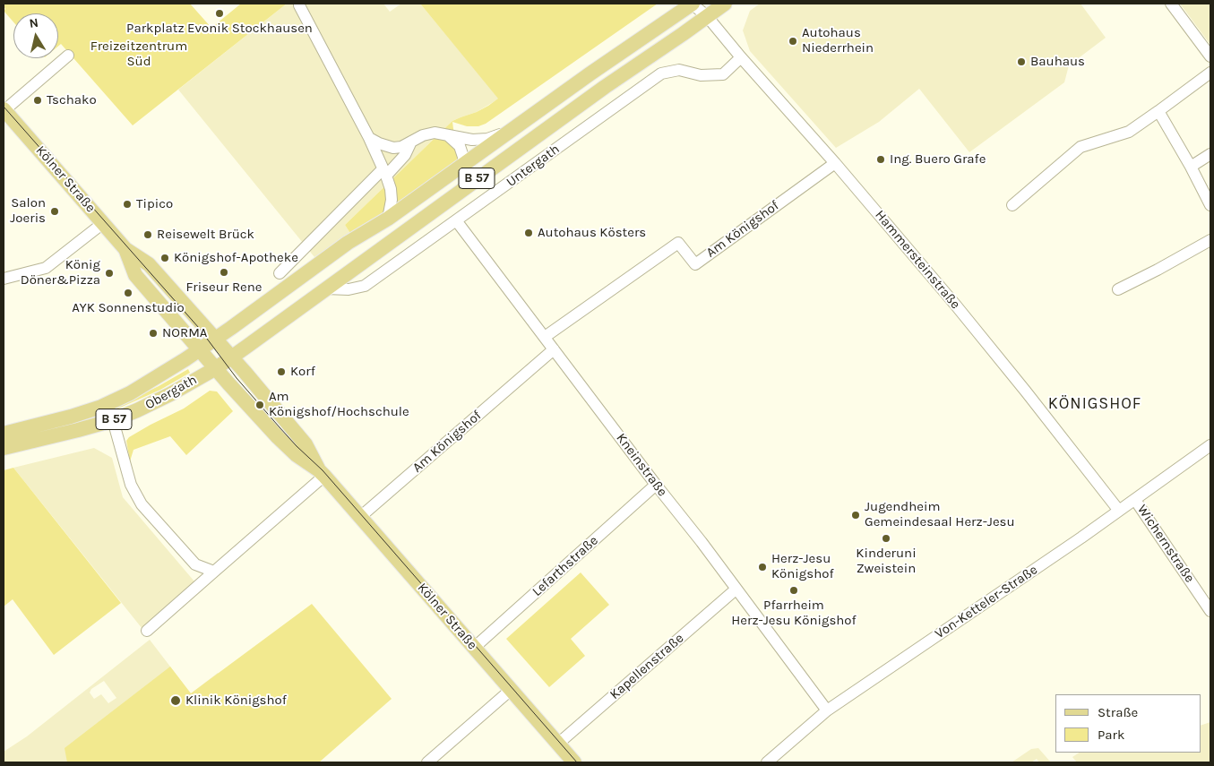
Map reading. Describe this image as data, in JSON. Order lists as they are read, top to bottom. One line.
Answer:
{"streets":{"main road":["Untergath","B 57","Kölner Straße","Obergath"],"street":["Am Königshof","Hammersteinstraße","Kneinstraße","Wichernstraße","Lefarthstraße","Von-Ketteler-Straße","Kapellenstraße"]},"crossings":[["Untergath","B 57"],["Untergath","Kölner Straße"],["Untergath","Hammersteinstraße"],["Untergath","Obergath"],["Untergath","Kneinstraße"],["B 57","Kölner Straße"],["B 57","Hammersteinstraße"],["B 57","Obergath"],["Kölner Straße","Am Königshof"],["Kölner Straße","Obergath"],["Kölner Straße","Lefarthstraße"],["Kölner Straße","Kapellenstraße"],["Am Königshof","Hammersteinstraße"],["Am Königshof","Kneinstraße"],["Hammersteinstraße","Von-Ketteler-Straße"],["Kneinstraße","Lefarthstraße"],["Kneinstraße","Von-Ketteler-Straße"],["Kneinstraße","Kapellenstraße"],["Wichernstraße","Von-Ketteler-Straße"]],"districts":["KÖNIGSHOF"],"parks":["Freizeitzentrum Süd"],"places":["Parkplatz Evonik Stockhausen","Autohaus Niederrhein","Bauhaus","Tschako","Ing. Buero Grafe","Tipico","Salon Joeris","Autohaus Kösters","Reisewelt Brück","Königshof-Apotheke","Friseur Rene","König Döner&Pizza","AYK Sonnenstudio","NORMA","Korf","Am Königshof/Hochschule","Jugendheim Gemeindesaal Herz-Jesu","Kinderuni Zweistein","Herz-Jesu Königshof","Pfarrheim Herz-Jesu Königshof","Klinik Königshof"],"legend":["Straße","Park"],"north":"top"}
